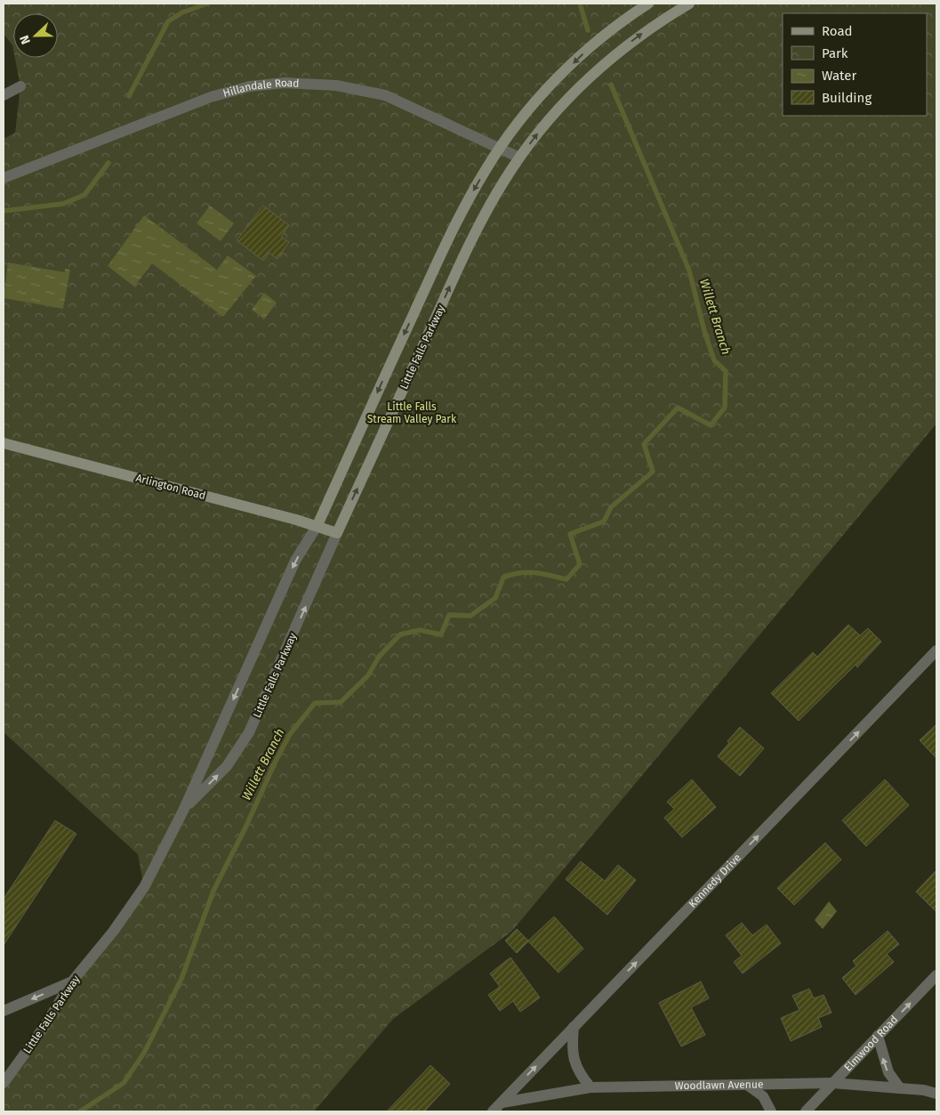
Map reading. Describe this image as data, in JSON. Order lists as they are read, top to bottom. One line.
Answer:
{"streets":{"main road":["Little Falls Parkway","Arlington Road"],"street":["Hillandale Road","Kennedy Drive","Elmwood Road","Woodlawn Avenue"]},"crossings":[["Hillandale Road","Little Falls Parkway"],["Little Falls Parkway","Arlington Road"],["Kennedy Drive","Woodlawn Avenue"],["Elmwood Road","Woodlawn Avenue"]],"one_way":["Kennedy Drive","Elmwood Road"],"water":["Willett Branch"],"parks":["Little Falls Stream Valley Park"],"legend":["Road","Park","Water","Building"],"north":"left"}
